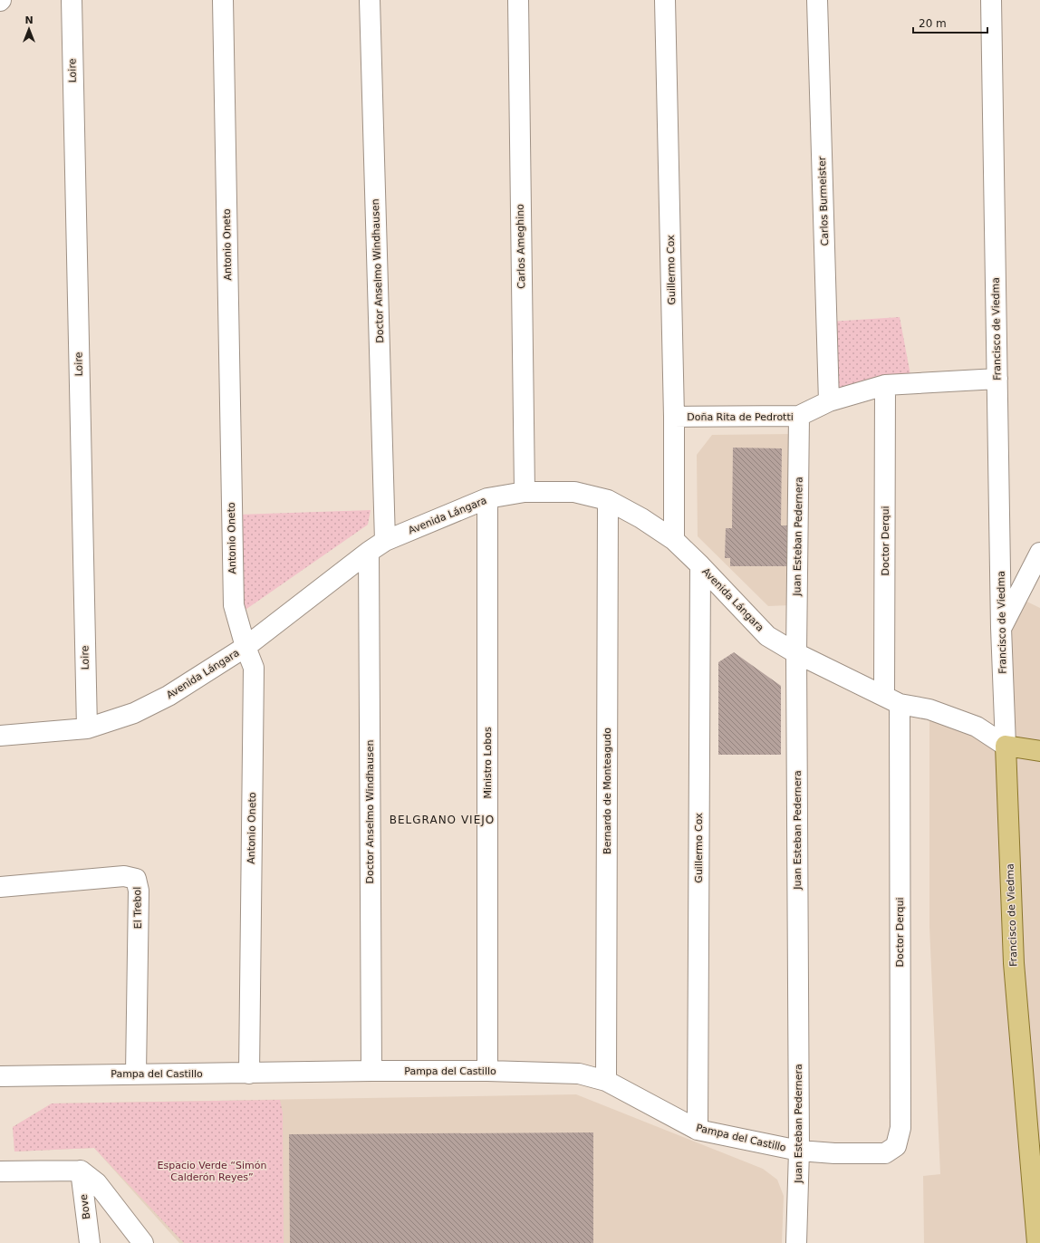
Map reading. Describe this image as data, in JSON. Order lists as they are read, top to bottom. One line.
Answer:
{"streets":{"main road":["Francisco de Viedma"],"street":["Loire","Carlos Burmeister","Antonio Oneto","Carlos Ameghino","Guillermo Cox","Doctor Anselmo Windhausen","Doña Rita de Pedrotti","Avenida Lángara","Juan Esteban Pedernera","Doctor Derqui","Ministro Lobos","Bernardo de Monteagudo","El Trebol","Pampa del Castillo","Bove"]},"crossings":[["Loire","Avenida Lángara"],["Carlos Burmeister","Doña Rita de Pedrotti"],["Antonio Oneto","Avenida Lángara"],["Antonio Oneto","Pampa del Castillo"],["Carlos Ameghino","Avenida Lángara"],["Guillermo Cox","Doña Rita de Pedrotti"],["Guillermo Cox","Avenida Lángara"],["Guillermo Cox","Pampa del Castillo"],["Doctor Anselmo Windhausen","Avenida Lángara"],["Doctor Anselmo Windhausen","Pampa del Castillo"],["Francisco de Viedma","Doña Rita de Pedrotti"],["Francisco de Viedma","Avenida Lángara"],["Doña Rita de Pedrotti","Juan Esteban Pedernera"],["Doña Rita de Pedrotti","Doctor Derqui"],["Avenida Lángara","Juan Esteban Pedernera"],["Avenida Lángara","Doctor Derqui"],["Avenida Lángara","Ministro Lobos"],["Avenida Lángara","Bernardo de Monteagudo"],["Juan Esteban Pedernera","Pampa del Castillo"],["Doctor Derqui","Pampa del Castillo"],["Ministro Lobos","Pampa del Castillo"],["Bernardo de Monteagudo","Pampa del Castillo"],["El Trebol","Pampa del Castillo"]],"districts":["BELGRANO VIEJO"],"parks":["Espacio Verde “Simón Calderón Reyes”"],"scale_bar":"20 m","north":"top"}
